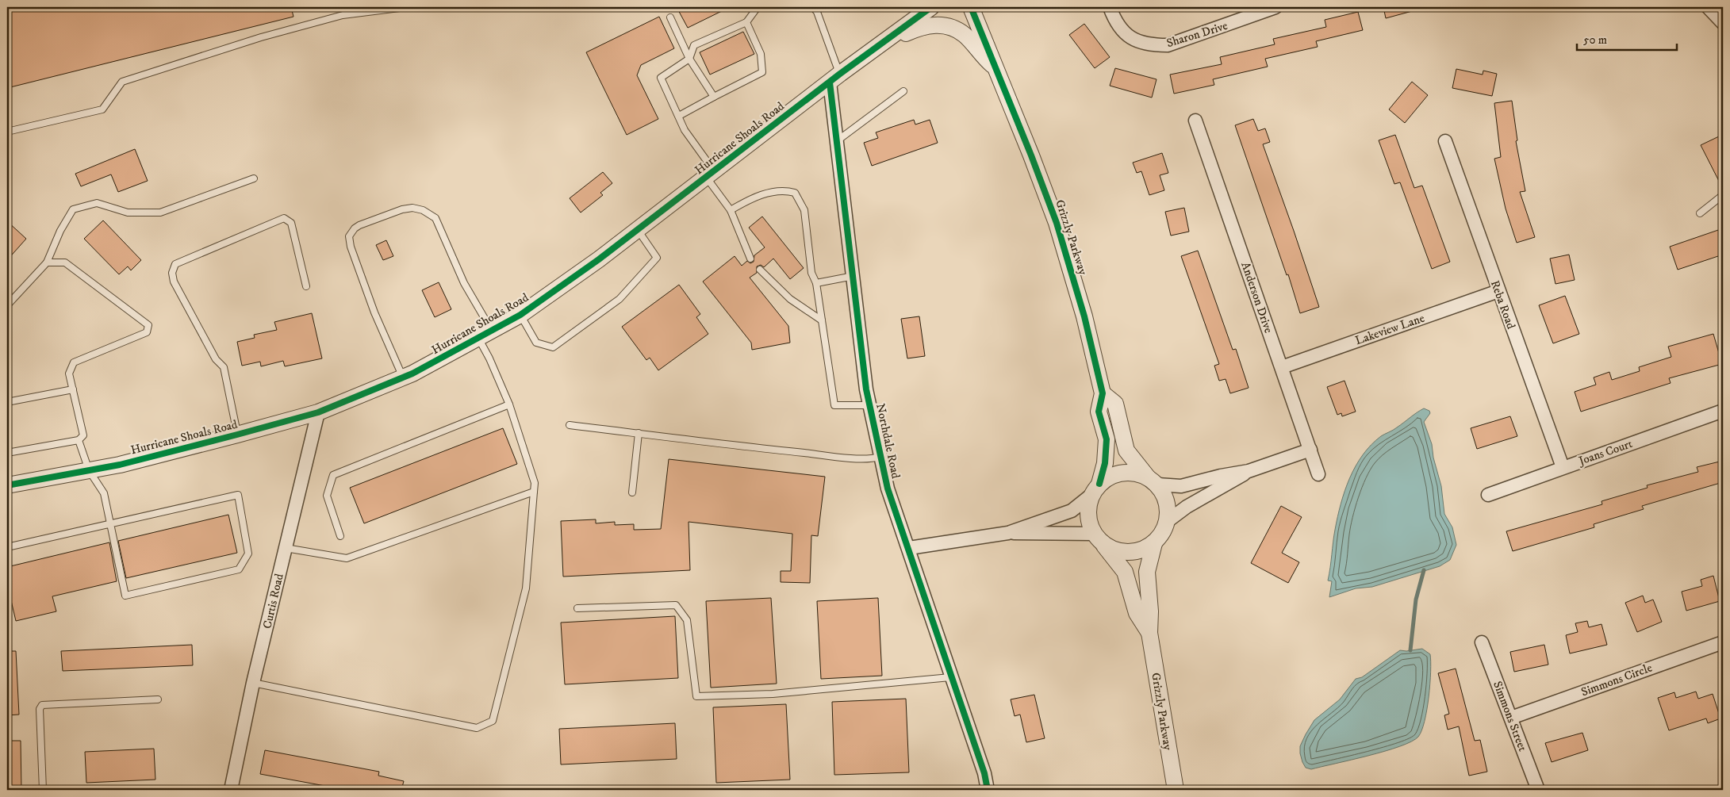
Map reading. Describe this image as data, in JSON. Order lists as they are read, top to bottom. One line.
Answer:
{"streets":{"street":["Sharon Drive","Hurricane Shoals Road","Grizzly Parkway","Anderson Drive","Reba Road","Lakeview Lane","Northdale Road","Joans Court","Curtis Road","Simmons Circle","Simmons Street"]},"crossings":[["Hurricane Shoals Road","Northdale Road"],["Hurricane Shoals Road","Curtis Road"],["Anderson Drive","Lakeview Lane"],["Reba Road","Lakeview Lane"],["Reba Road","Joans Court"],["Simmons Circle","Simmons Street"]],"scale_bar":"50 m"}
